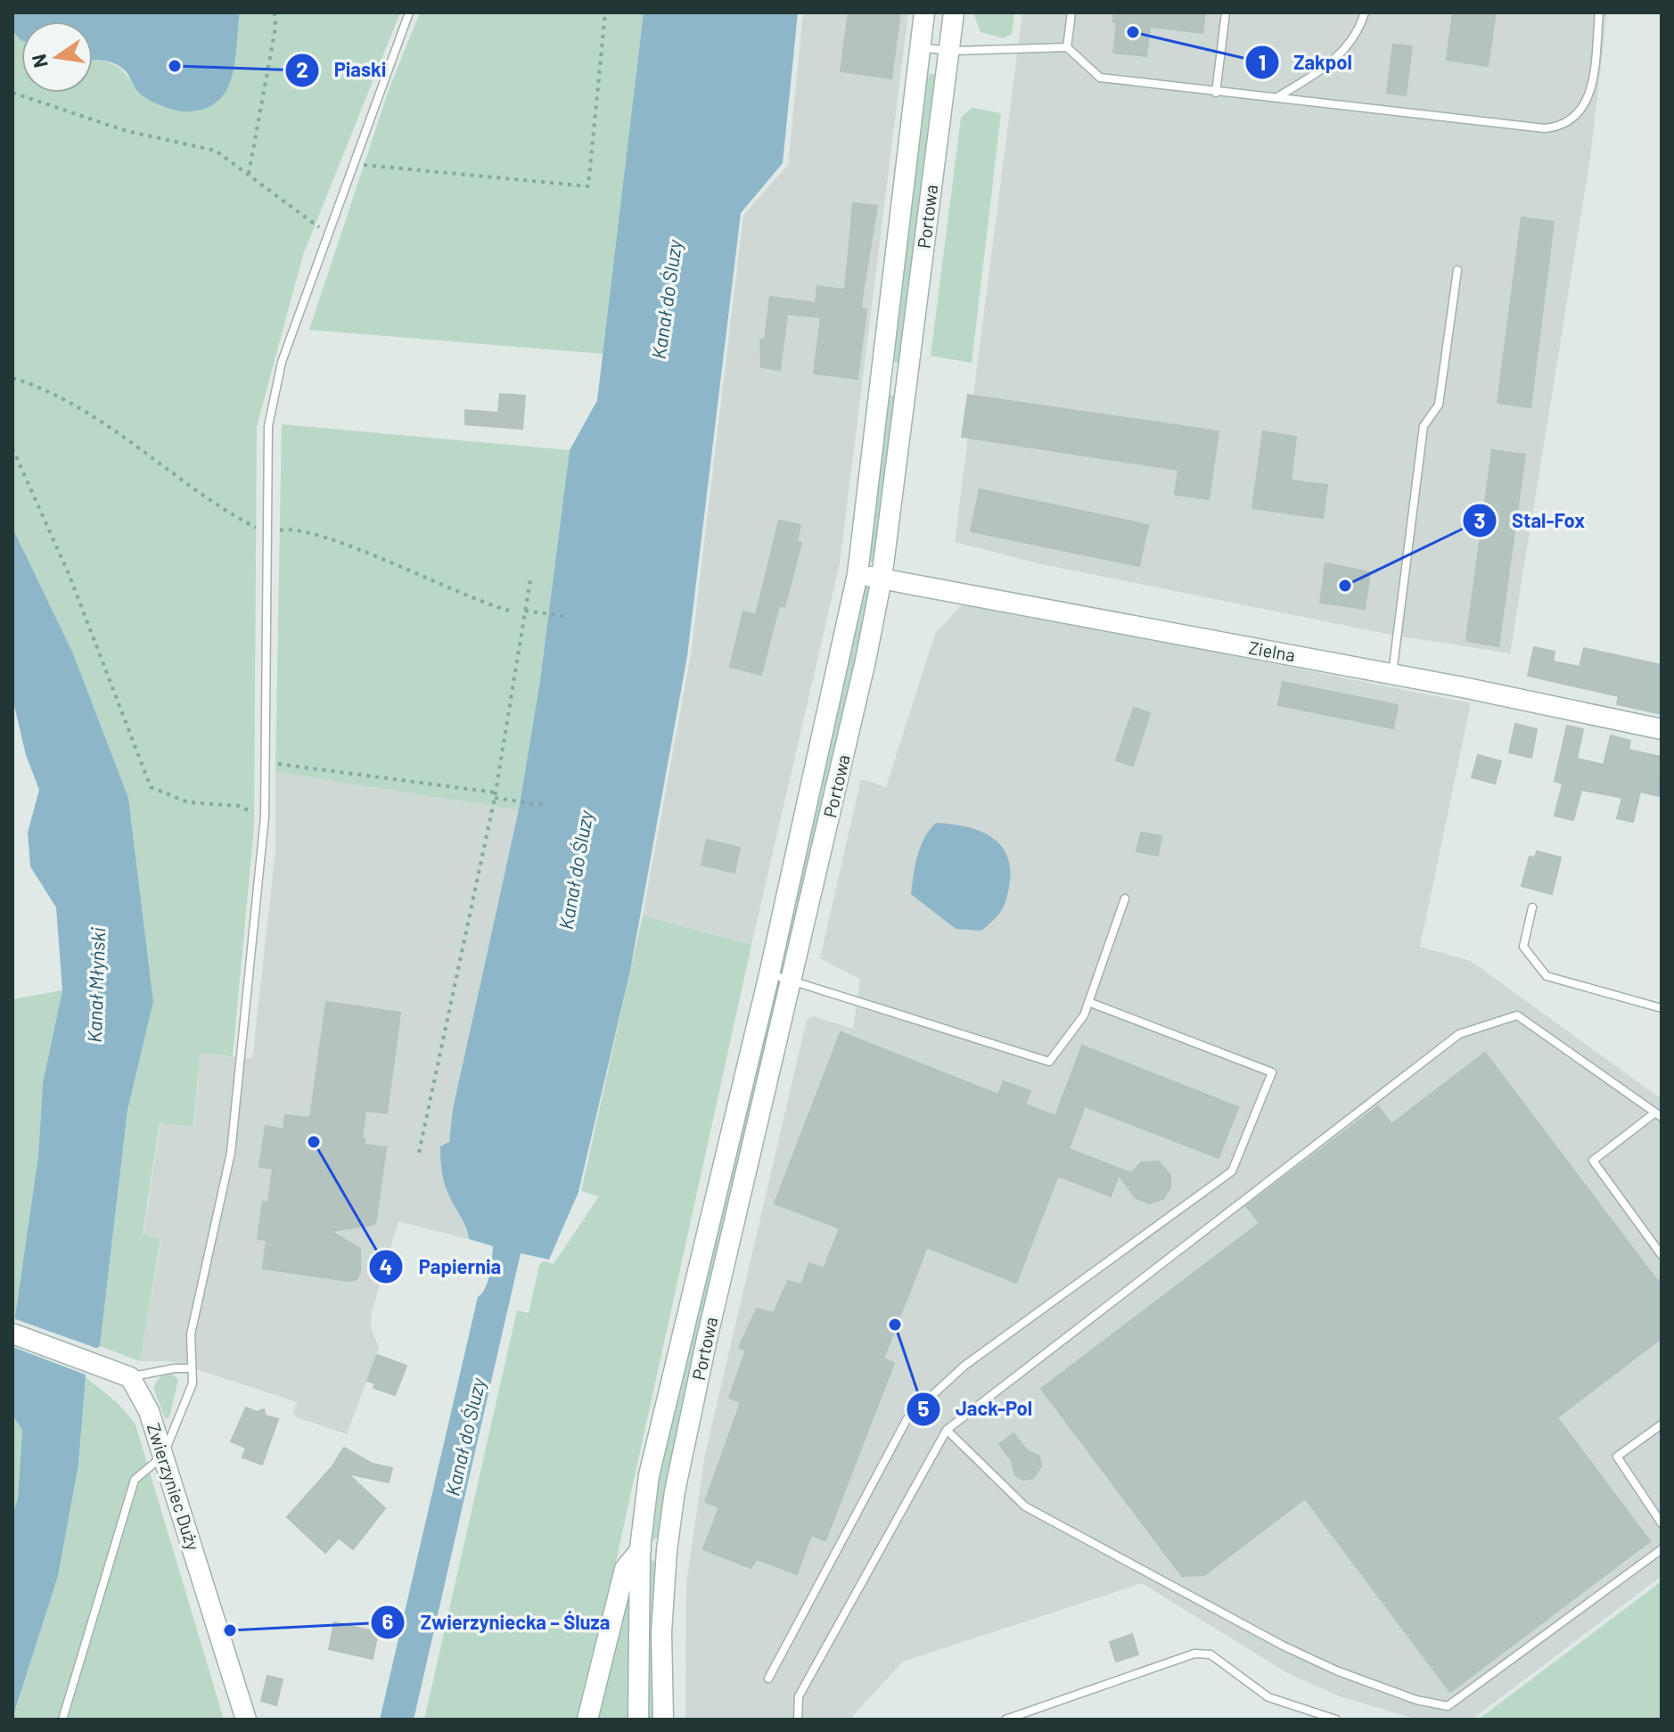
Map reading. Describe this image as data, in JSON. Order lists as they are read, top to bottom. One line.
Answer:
{"streets":{"street":["Portowa","Zielna","Zwierzyniec Duży"]},"crossings":[["Portowa","Zielna"]],"water":["Kanał do Śluzy","Kanał Młyński"],"places":["Zakpol","Piaski","Stal-Fox","Papiernia","Jack-Pol","Zwierzyniecka – Śluza"],"north":"left"}
